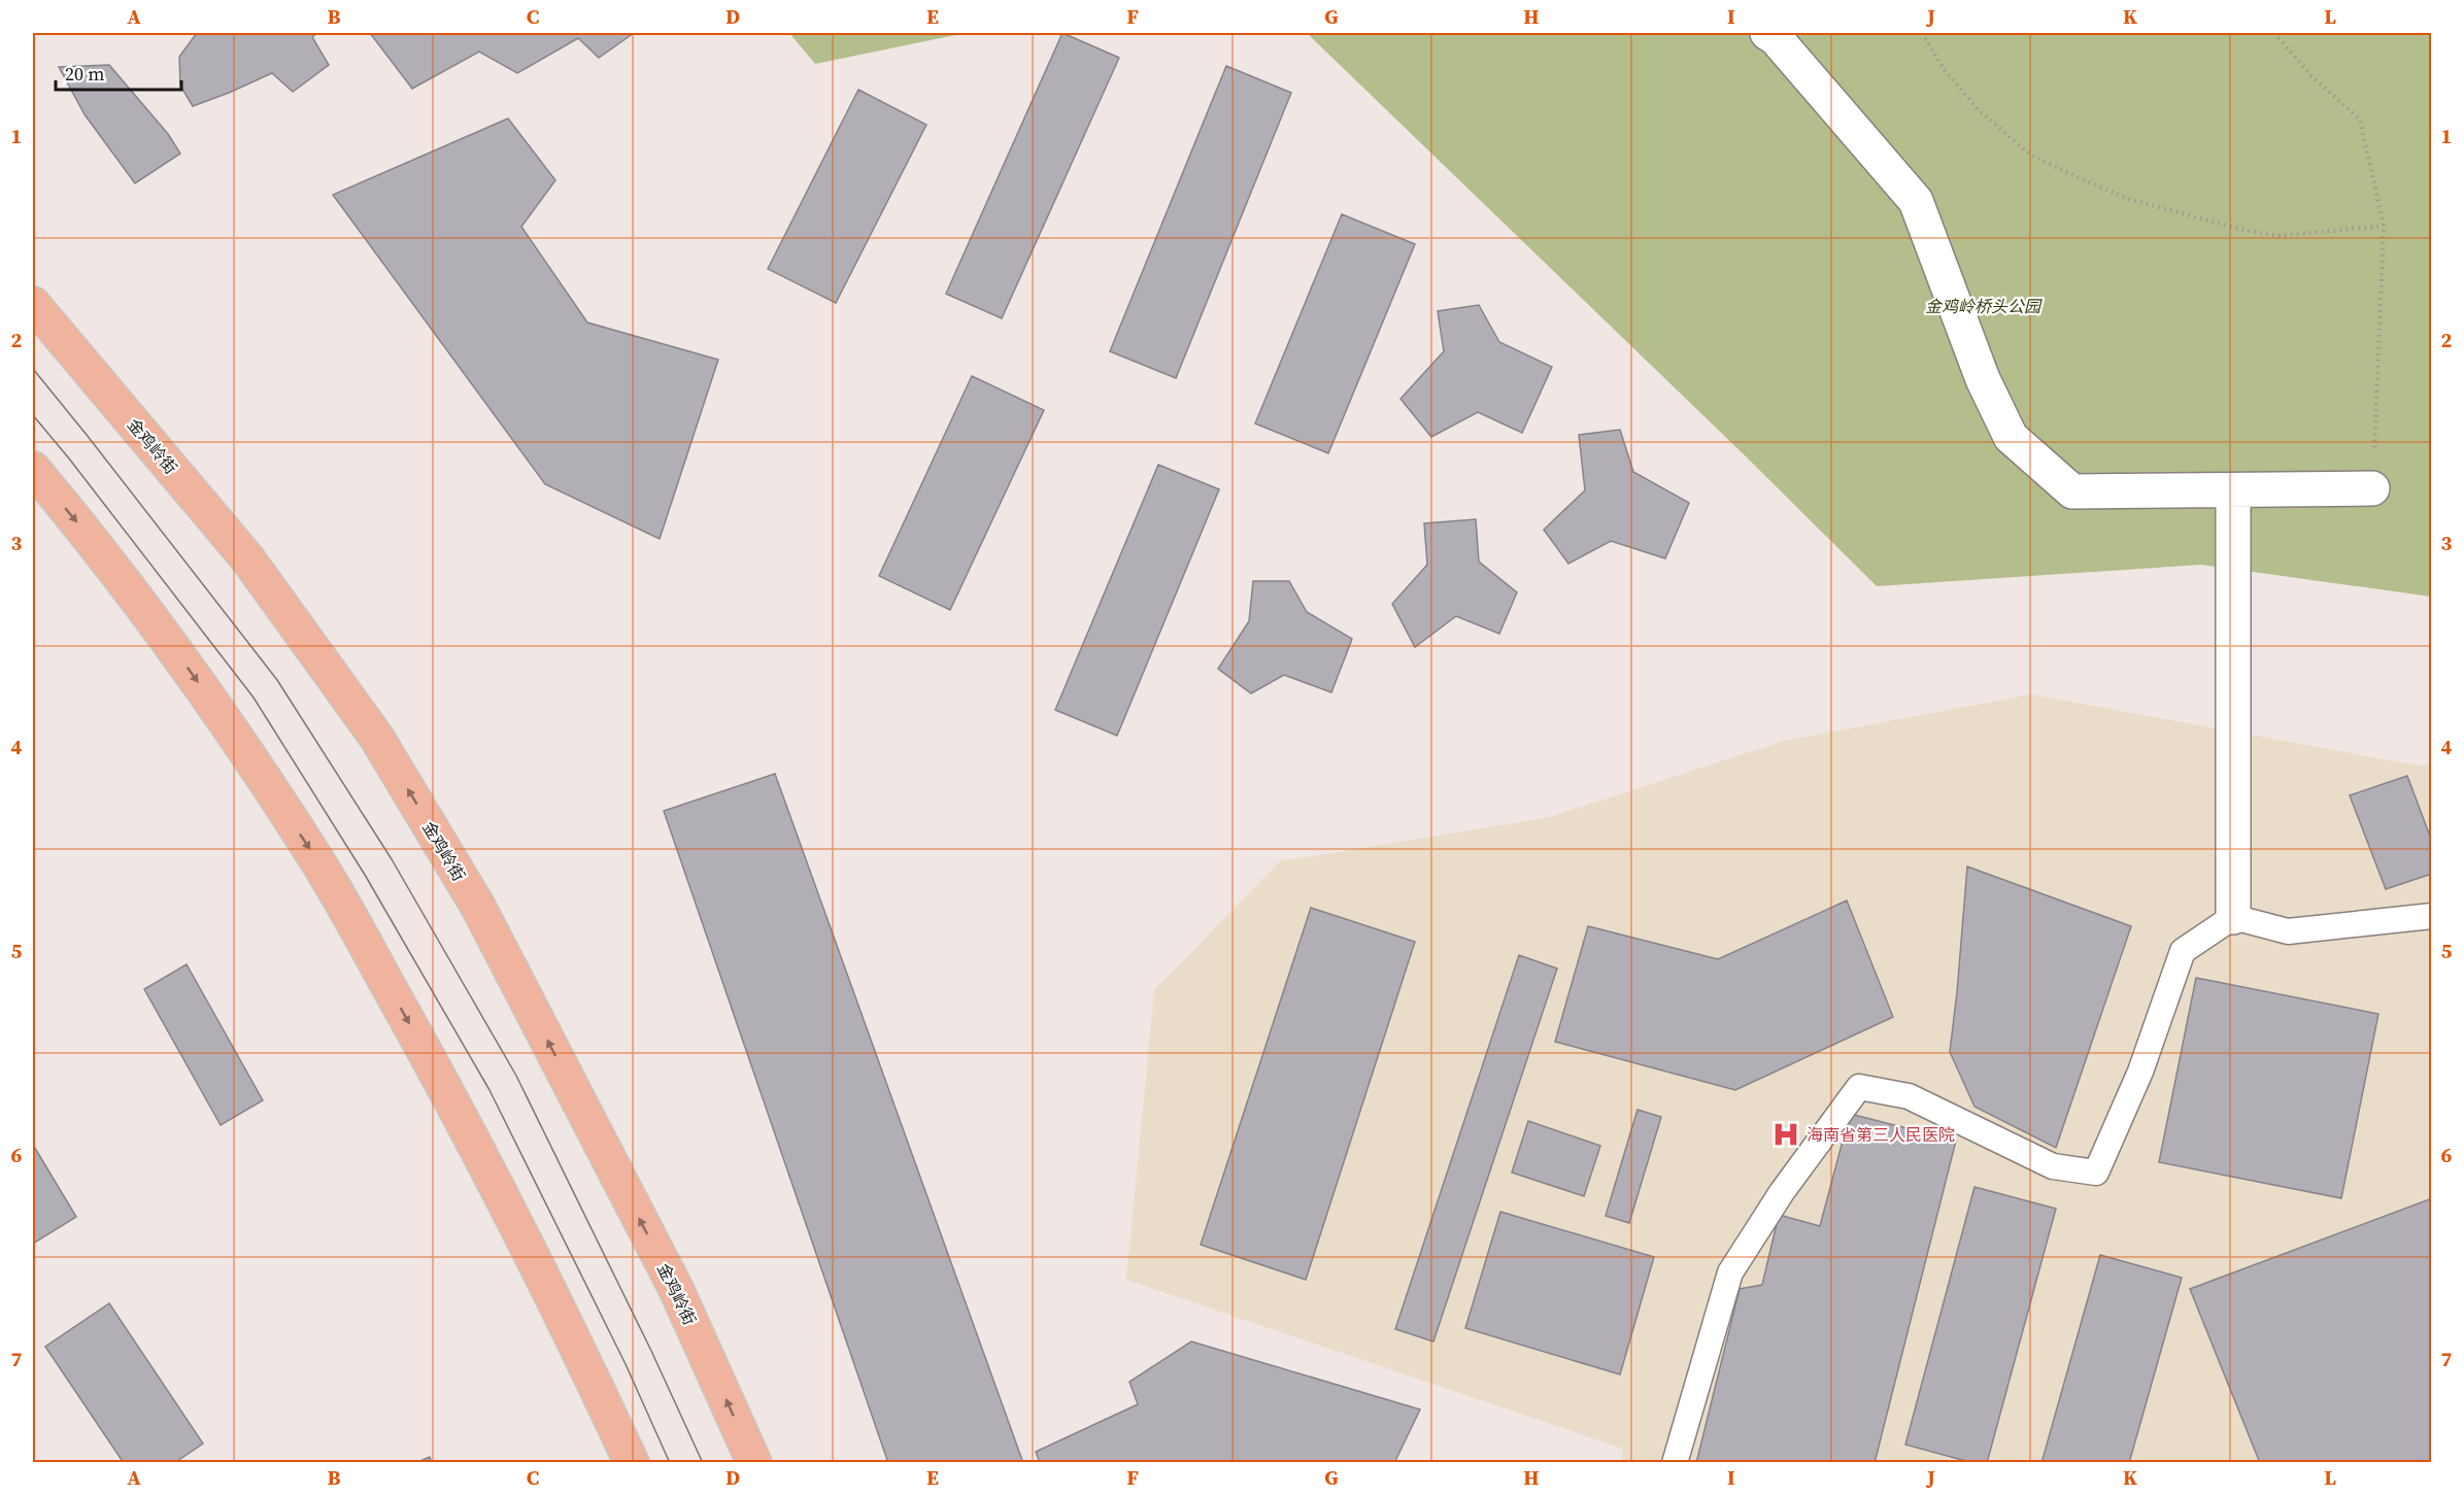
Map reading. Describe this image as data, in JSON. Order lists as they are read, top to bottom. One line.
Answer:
{"streets":{"main road":["金鸡岭街"]},"parks":["金鸡岭桥头公园"],"places":{"hospital":["海南省第三人民医院"]},"scale_bar":"20 m","grid":{"columns":["A","B","C","D","E","F","G","H","I","J","K","L"],"rows":["1","2","3","4","5","6","7"]}}
